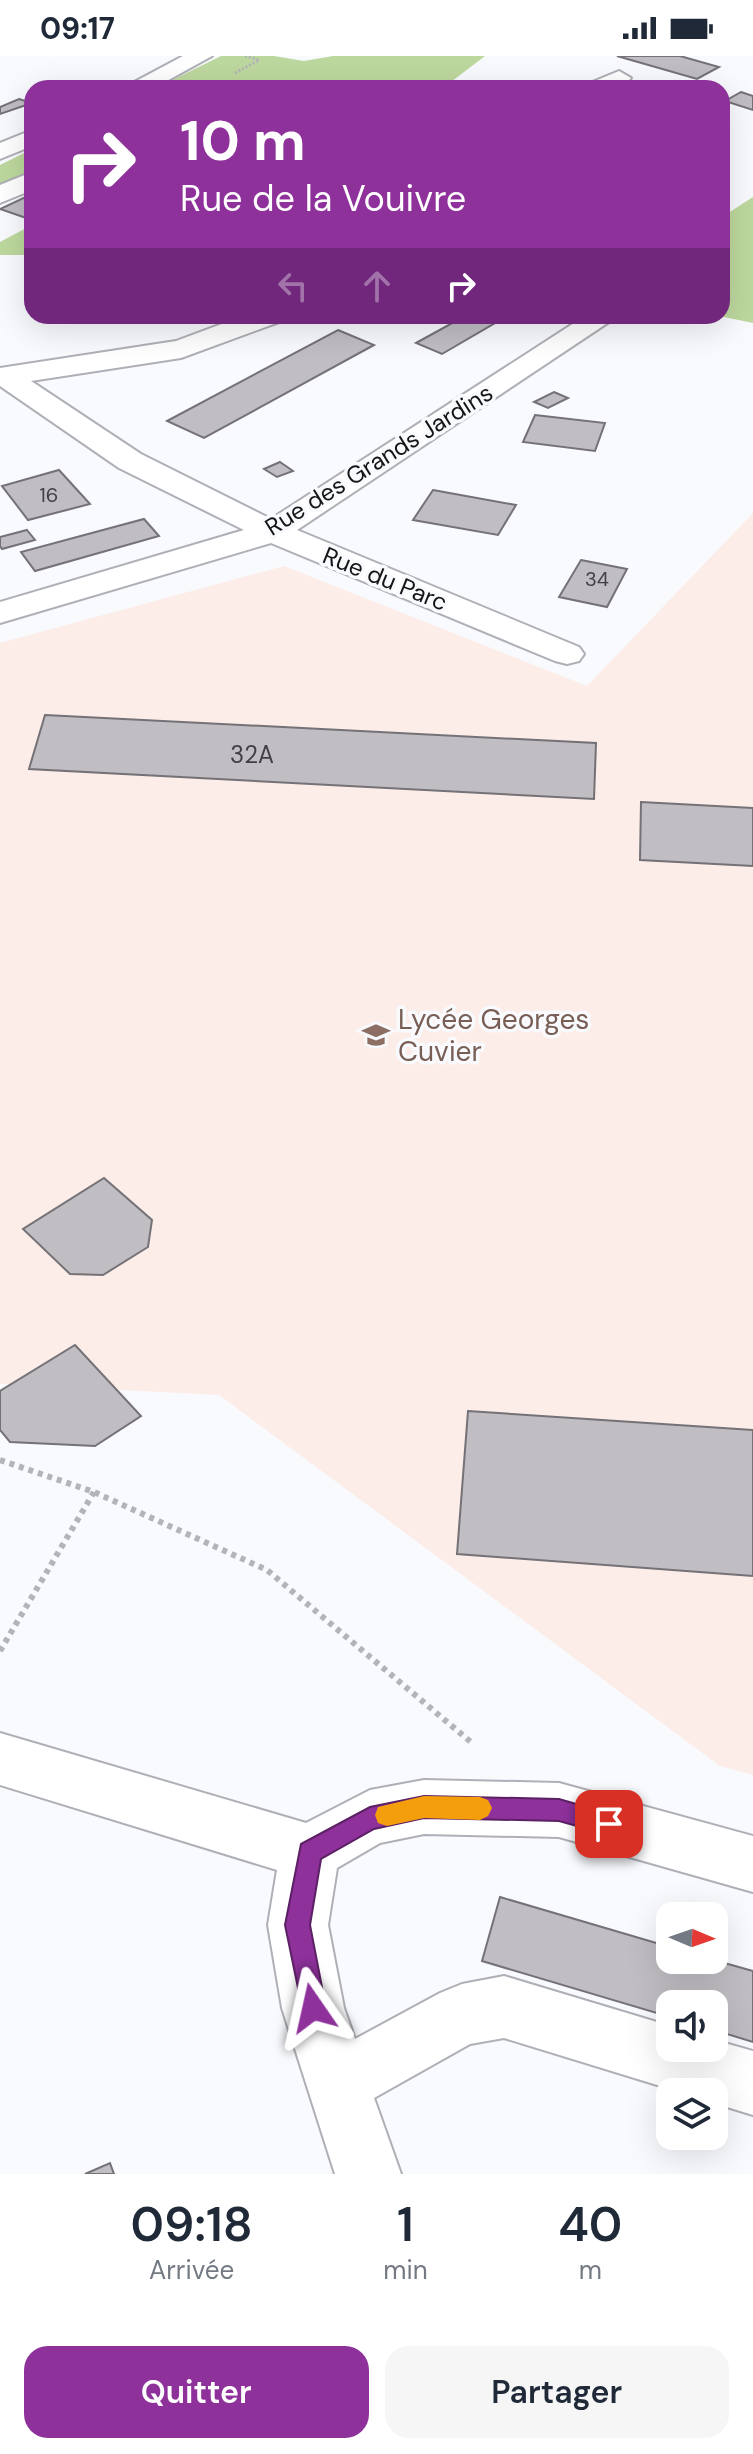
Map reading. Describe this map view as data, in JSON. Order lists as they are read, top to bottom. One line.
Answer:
{"streets":{"street":["Rue des Grands Jardins","Rue du Parc"]},"crossings":[["Rue des Grands Jardins","Rue du Parc"]],"places":{"school or university":["Lycée Georges Cuvier"]},"house_numbers":["16","34","32A"],"north":"right","page":{"status":"09:17","turn":["10 m","Rue de la Vouivre"],"eta":["09:18","Arrivée","1","min","40","m"],"buttons":["Quitter","Partager"]}}
